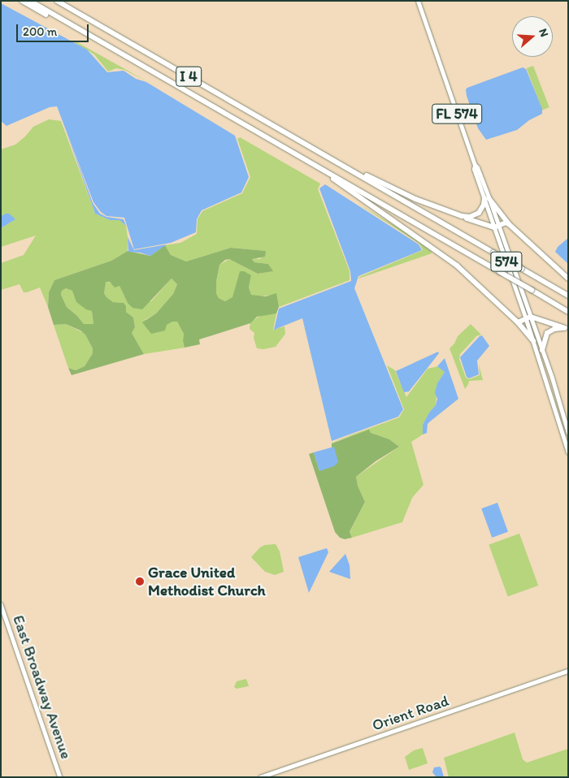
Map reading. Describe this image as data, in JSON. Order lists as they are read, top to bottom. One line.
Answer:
{"streets":{"highway":["I 4"],"main road":["FL 574","574"],"street":["East Broadway Avenue","Orient Road"]},"crossings":[["FL 574","574"]],"places":["Grace United Methodist Church"],"scale_bar":"200 m","north":"right"}
